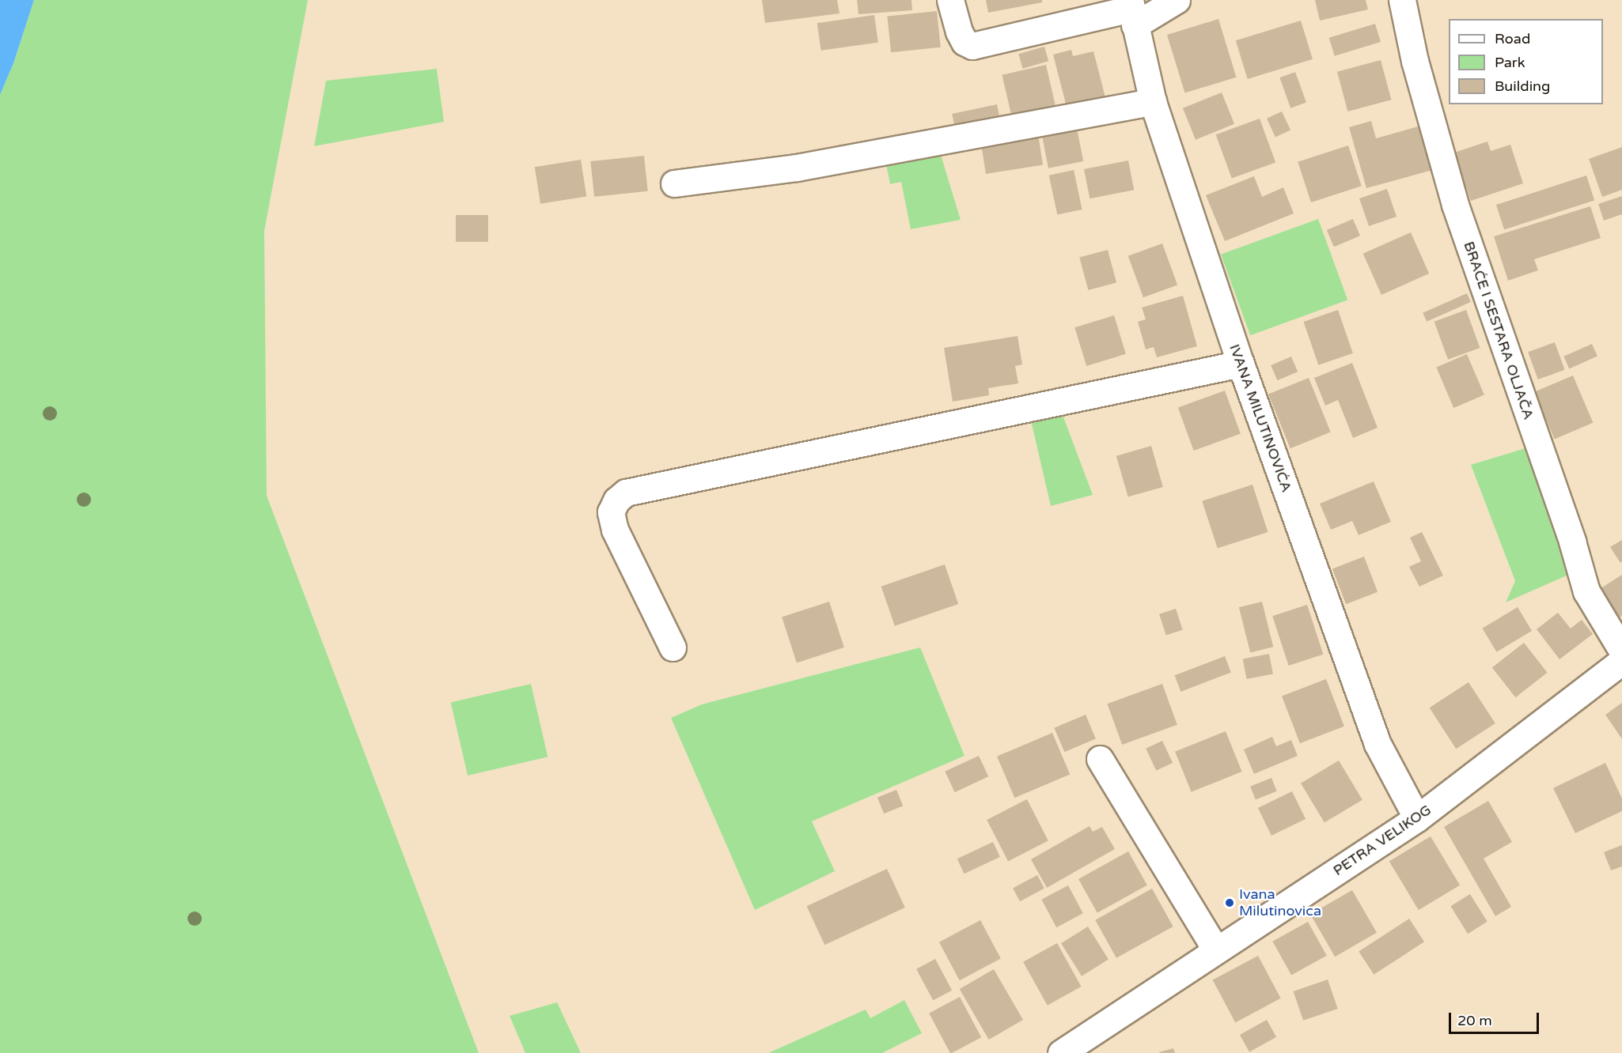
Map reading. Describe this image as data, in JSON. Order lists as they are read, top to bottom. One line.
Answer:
{"streets":{"street":["BRAĆE I SESTARA OLJAČA","IVANA MILUTINOVIĆA","PETRA VELIKOG"]},"crossings":[["IVANA MILUTINOVIĆA","PETRA VELIKOG"]],"places":["Ivana Milutinovica"],"legend":["Road","Park","Building"],"scale_bar":"20 m"}
